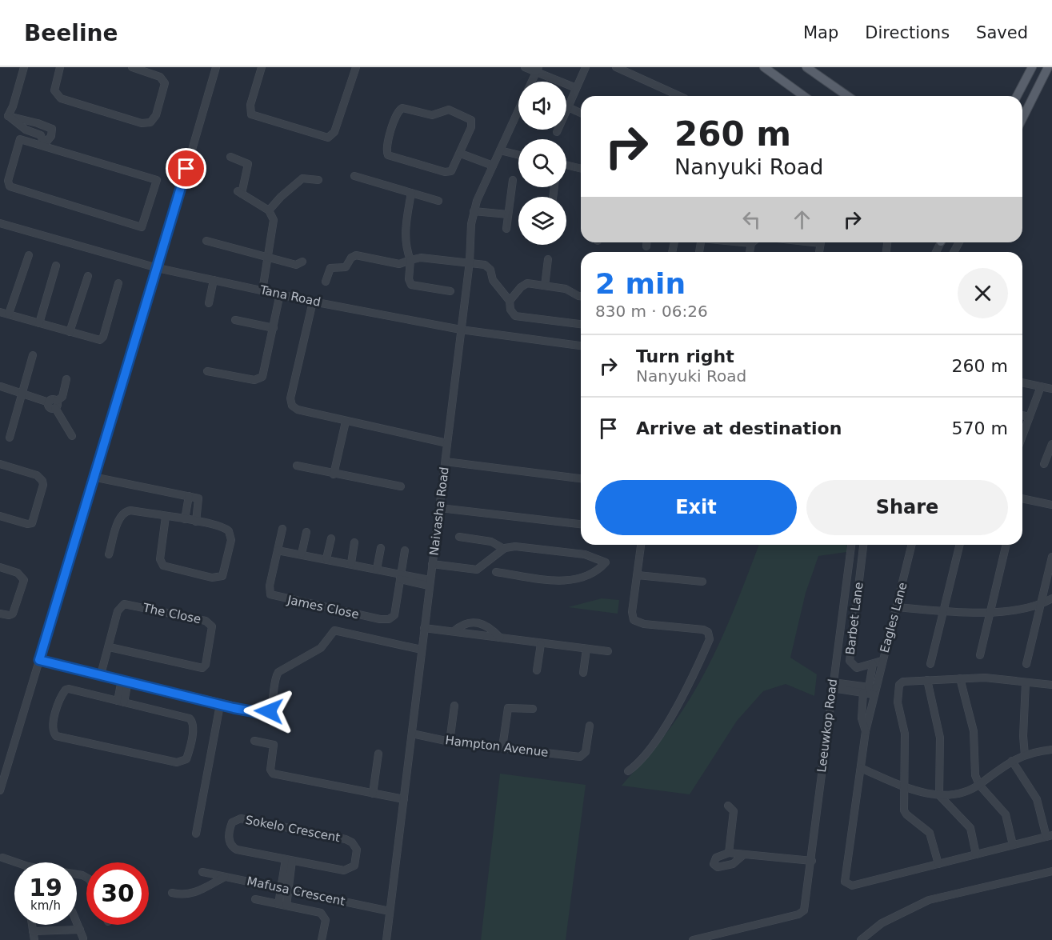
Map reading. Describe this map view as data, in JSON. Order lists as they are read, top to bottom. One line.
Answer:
{"streets":{"street":["Tana Road","Naivasha Road","James Close","The Close","Eagles Lane","Barbet Lane","Leeuwkop Road","Hampton Avenue","Sokelo Crescent","Mafusa Crescent"]},"crossings":[["Tana Road","Naivasha Road"],["Naivasha Road","James Close"],["Naivasha Road","Hampton Avenue"],["Naivasha Road","Mafusa Crescent"],["Eagles Lane","Barbet Lane"]],"page":{"header":"Beeline","nav":["Map","Directions","Saved"],"turn":["260 m","Nanyuki Road"],"heading":["2 min","830 m · 06:26"],"list":[{"name":"Turn right","note":"Nanyuki Road","value":"260 m"},{"name":"Arrive at destination","value":"570 m"}],"buttons":["Exit","Share"],"speed":"19 km/h","limit":"30"}}
